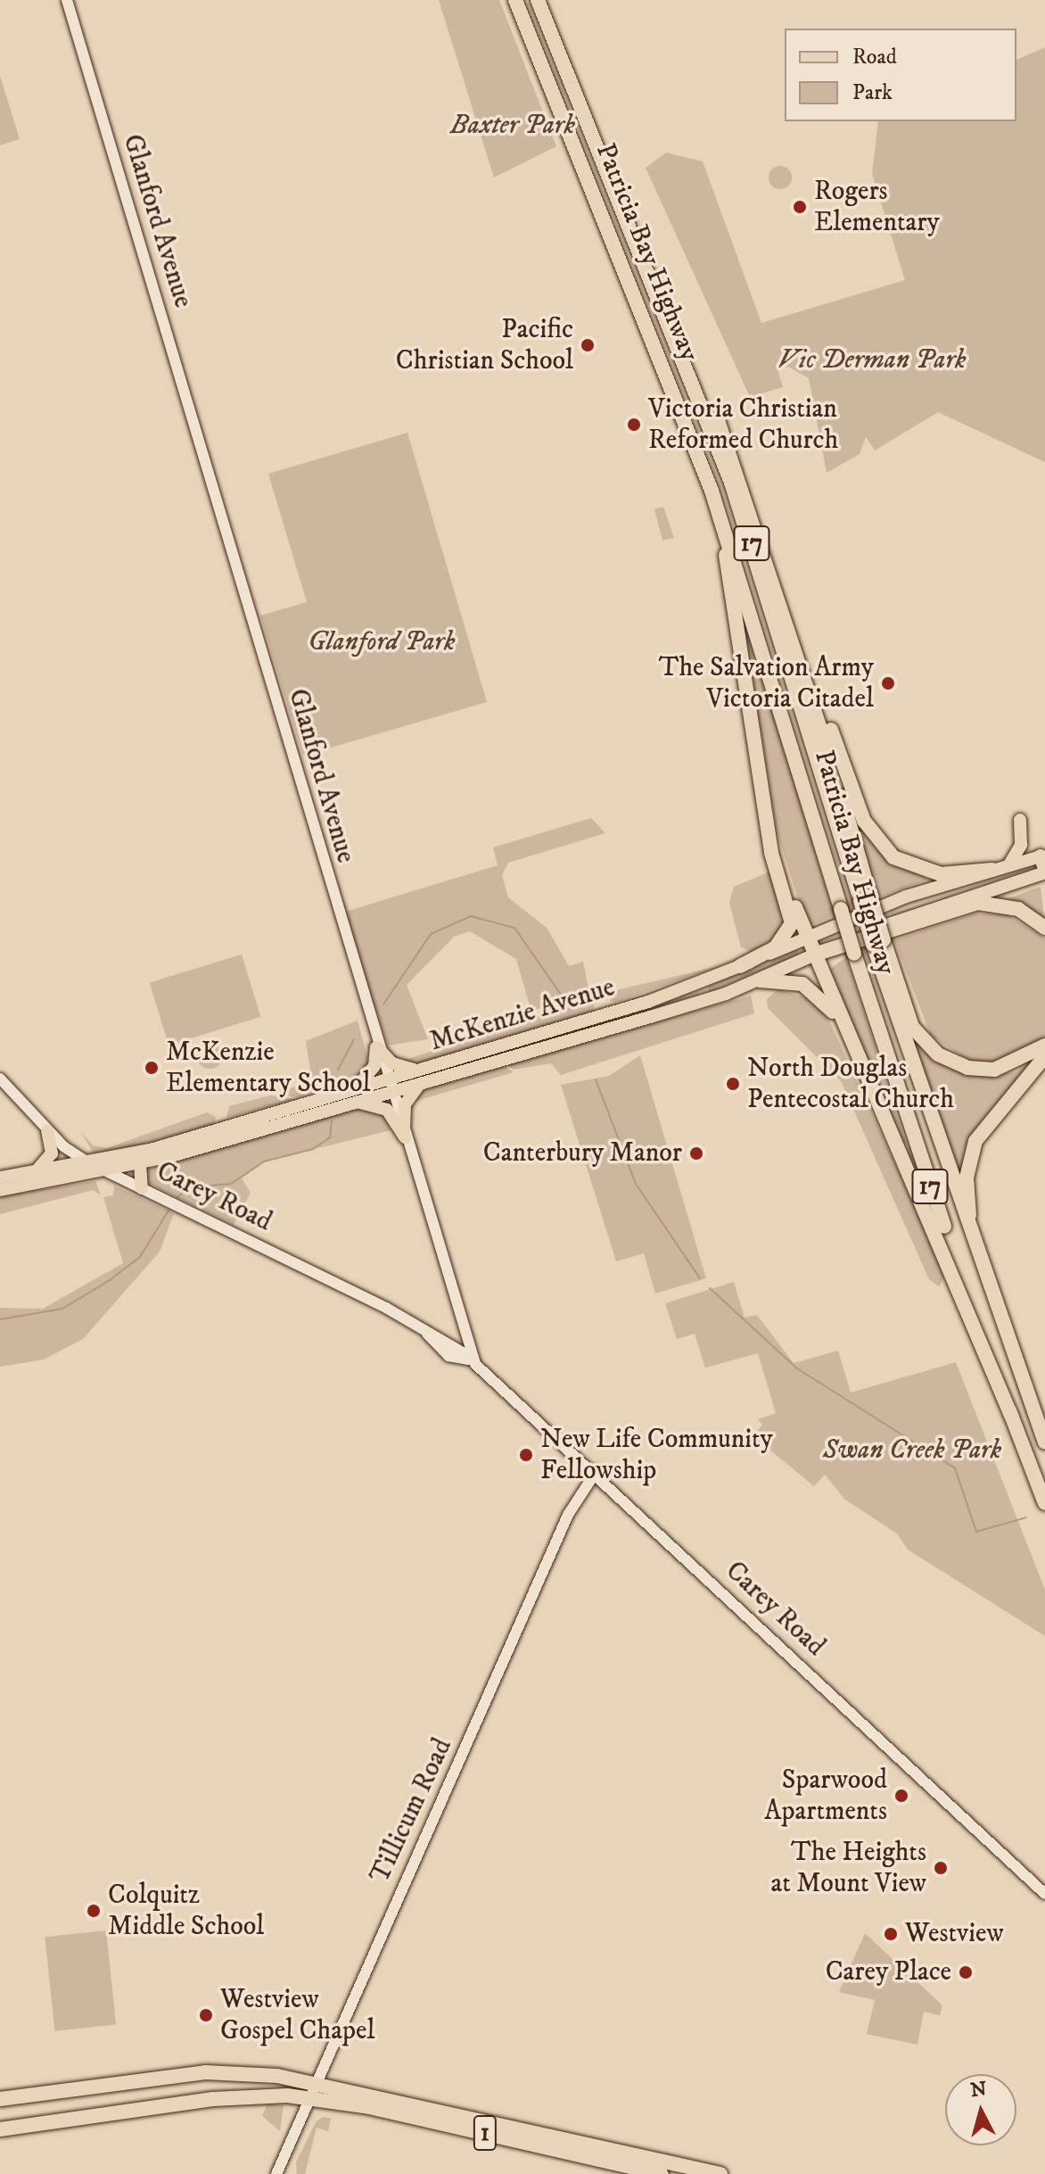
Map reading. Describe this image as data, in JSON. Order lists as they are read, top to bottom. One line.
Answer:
{"streets":{"highway":["Patricia Bay Highway","17","1"],"main road":["Glanford Avenue","McKenzie Avenue","Carey Road","Tillicum Road"]},"crossings":[["Glanford Avenue","McKenzie Avenue"],["Glanford Avenue","Carey Road"],["McKenzie Avenue","Carey Road"],["Carey Road","Tillicum Road"],["Tillicum Road","1"]],"parks":["Baxter Park","Vic Derman Park","Glanford Park","Swan Creek Park"],"places":["Rogers Elementary","Pacific Christian School","Victoria Christian Reformed Church","The Salvation Army Victoria Citadel","McKenzie Elementary School","North Douglas Pentecostal Church","Canterbury Manor","New Life Community Fellowship","Sparwood Apartments","The Heights at Mount View","Colquitz Middle School","Westview","Carey Place","Westview Gospel Chapel"],"legend":["Road","Park"],"north":"top"}
